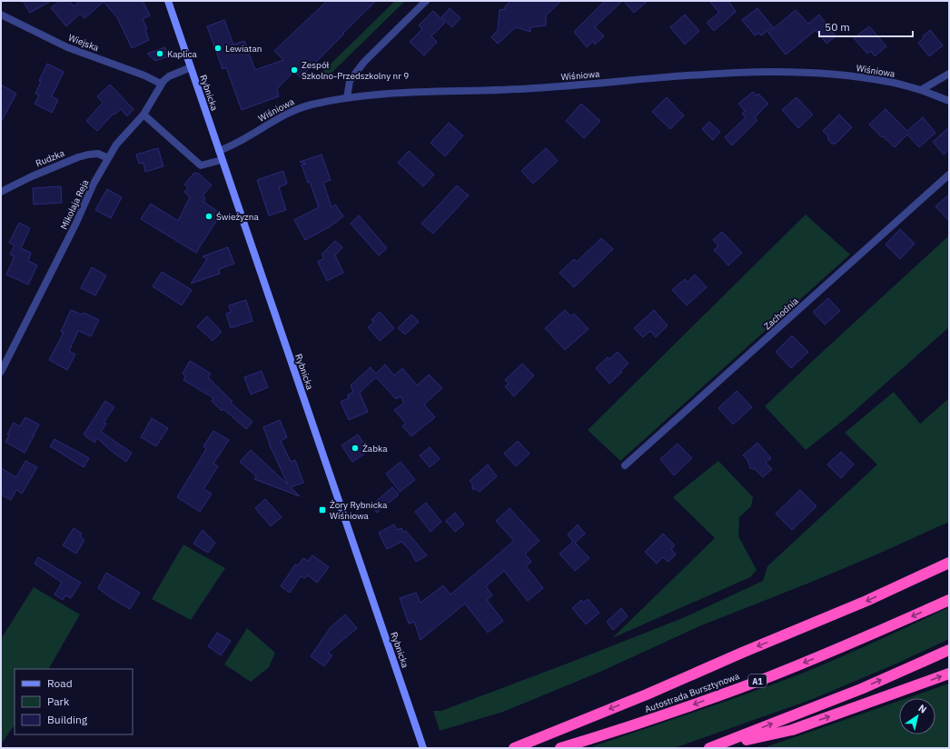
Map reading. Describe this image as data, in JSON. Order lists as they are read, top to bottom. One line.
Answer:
{"streets":{"highway":["A1","Autostrada Bursztynowa"],"street":["Wiejska","Wiśniowa","Rybnicka","Rudzka","Mikołaja Reja","Zachodnia"]},"crossings":[["Wiejska","Mikołaja Reja"],["Wiśniowa","Rybnicka"],["Rybnicka","Mikołaja Reja"],["Rudzka","Mikołaja Reja"]],"places":{"other":["Lewiatan","Kaplica","Zespół Szkolno-Przedszkolny nr 9","Świeżyzna","Żabka"],"transit":["Żory Rybnicka Wiśniowa"]},"legend":["Road","Park","Building"],"scale_bar":"50 m","north":"top right"}
